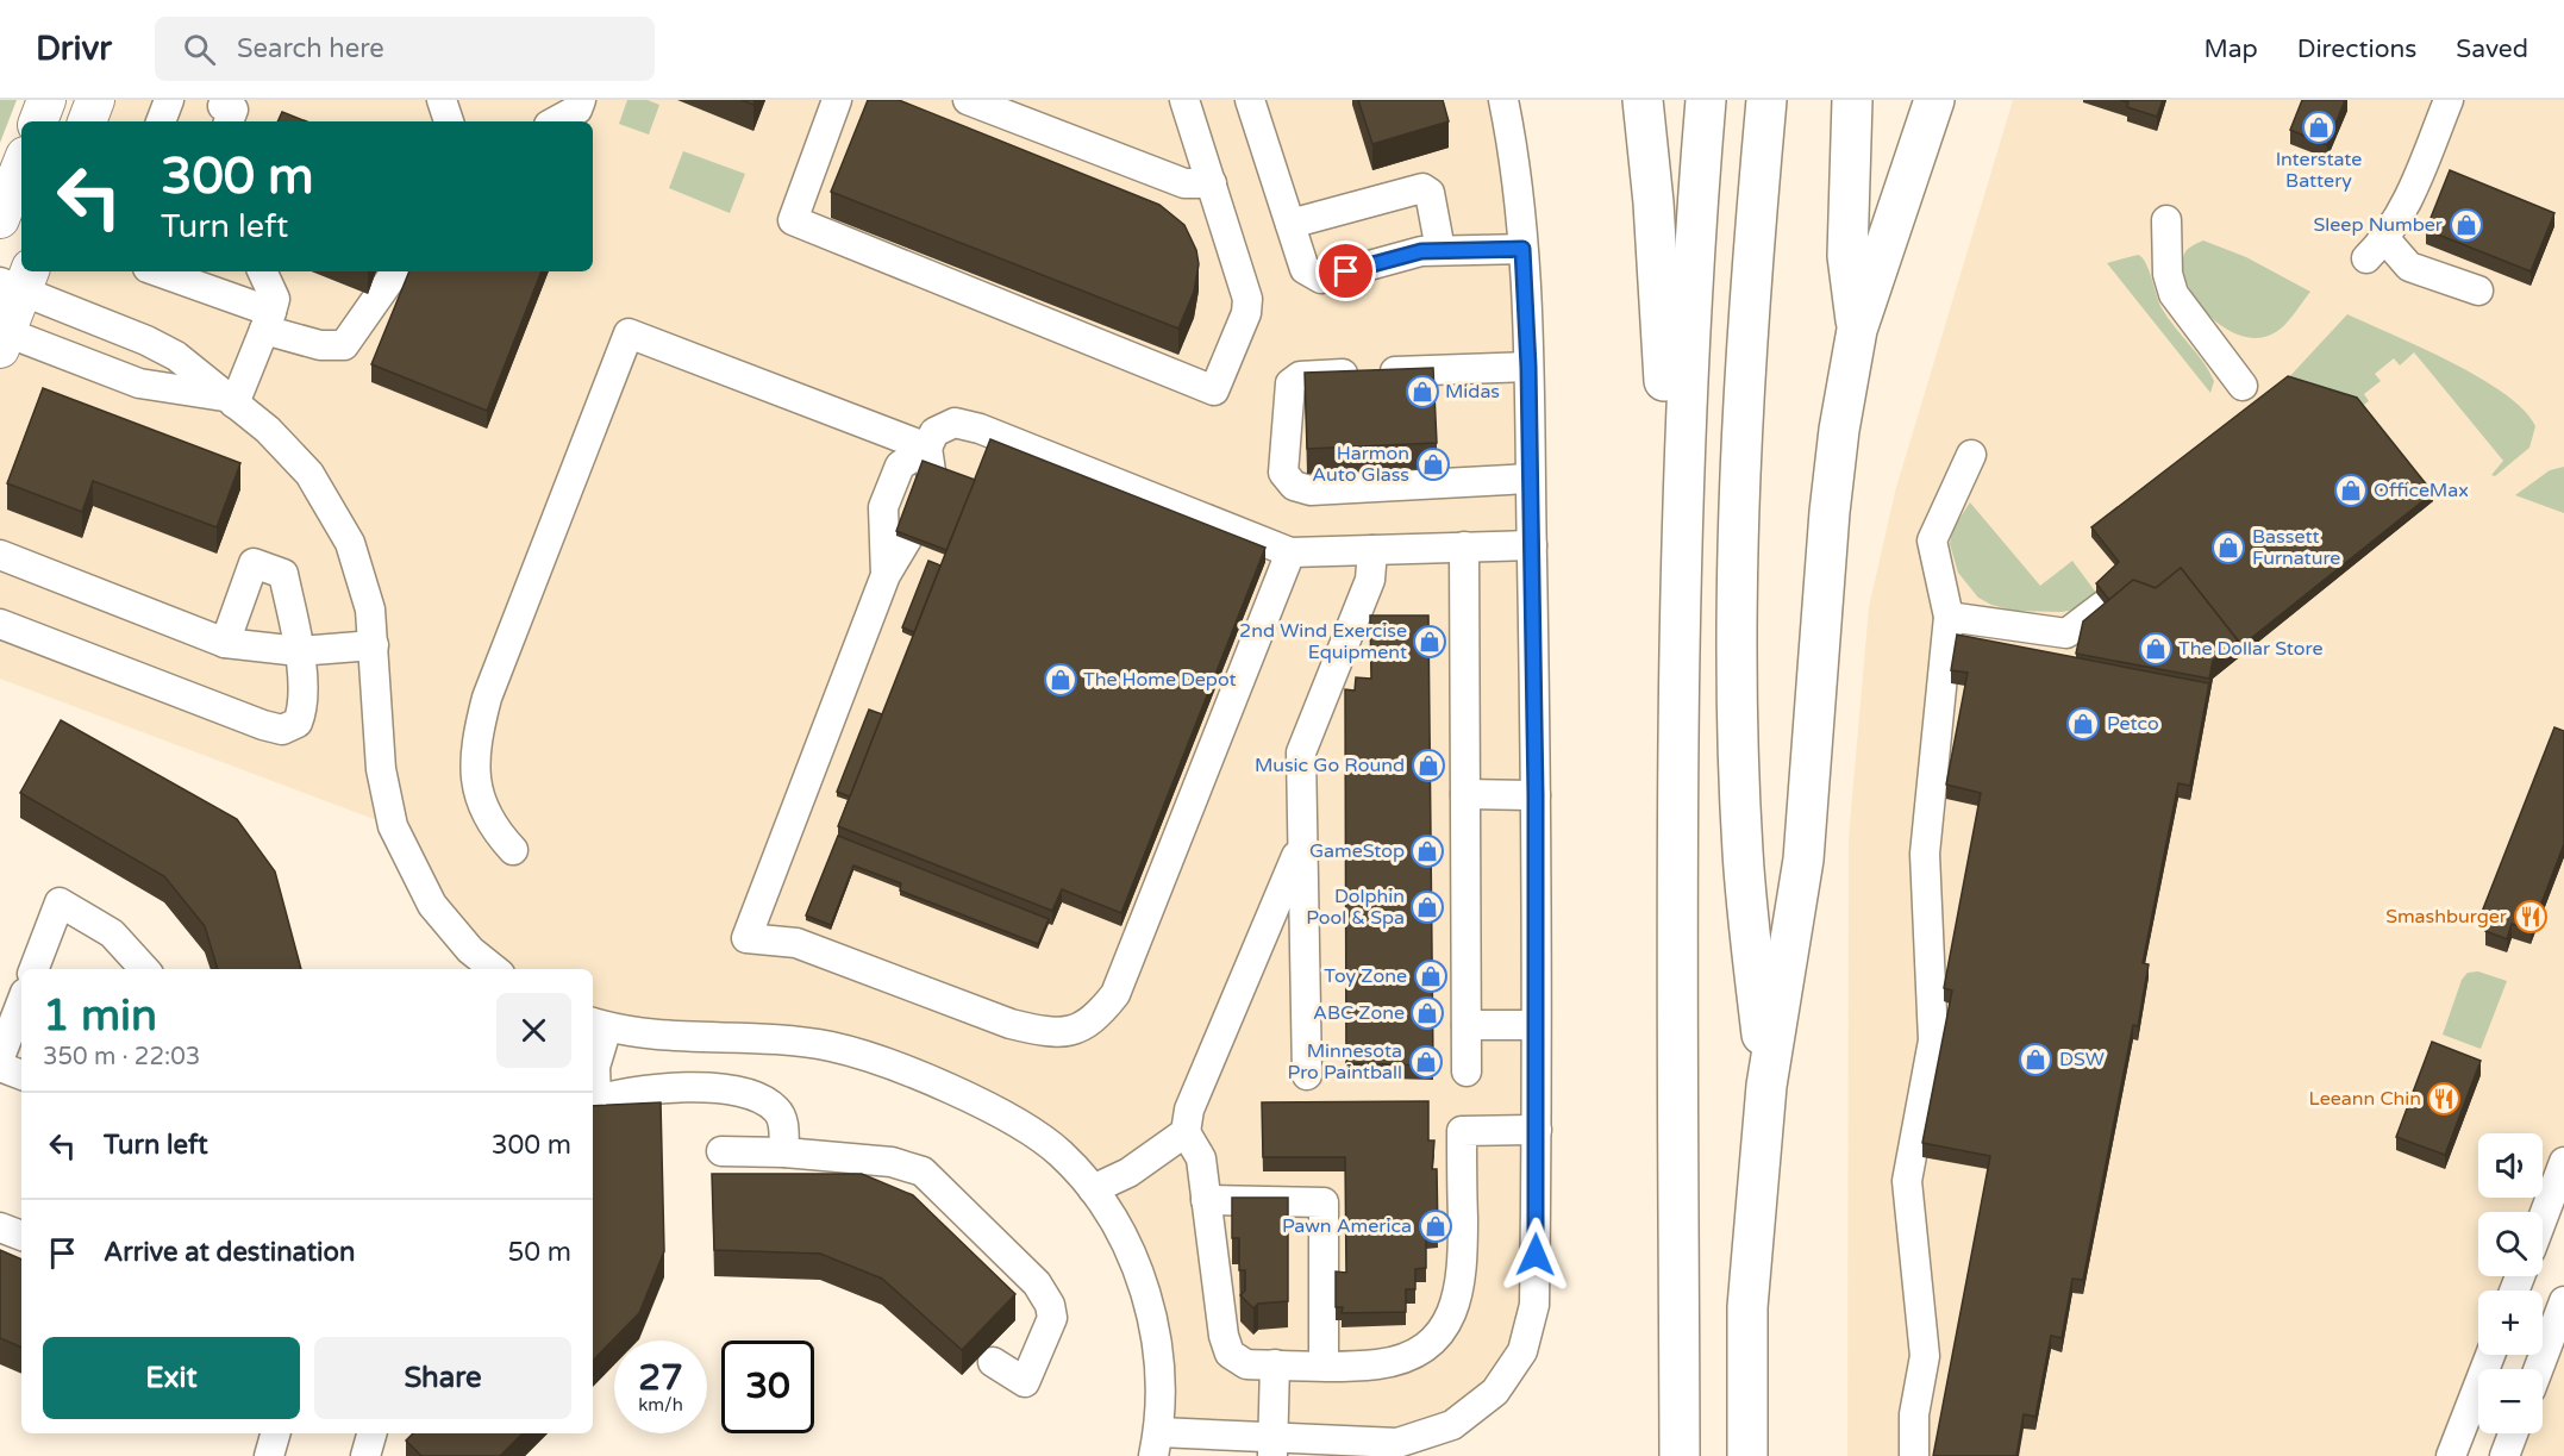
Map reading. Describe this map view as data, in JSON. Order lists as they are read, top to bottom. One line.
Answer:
{"places":{"shop":["Interstate Battery","Sleep Number","Midas","Harmon Auto Glass","OfficeMax","Bassett Furnature","2nd Wind Exercise Equipment","The Dollar Store","The Home Depot","Petco","Music Go Round","GameStop","Dolphin Pool & Spa","Toy Zone","ABC Zone","DSW","Minnesota Pro Paintball","Pawn America"],"restaurant":["Smashburger","Leeann Chin"]},"page":{"header":"Drivr","search":"Search here","nav":["Map","Directions","Saved"],"turn":["300 m","Turn left"],"heading":["1 min","350 m · 22:03"],"list":[{"name":"Turn left","value":"300 m"},{"name":"Arrive at destination","value":"50 m"}],"map_buttons":["+","−"],"buttons":["Exit","Share"],"speed":"27 km/h","limit":"30"}}
